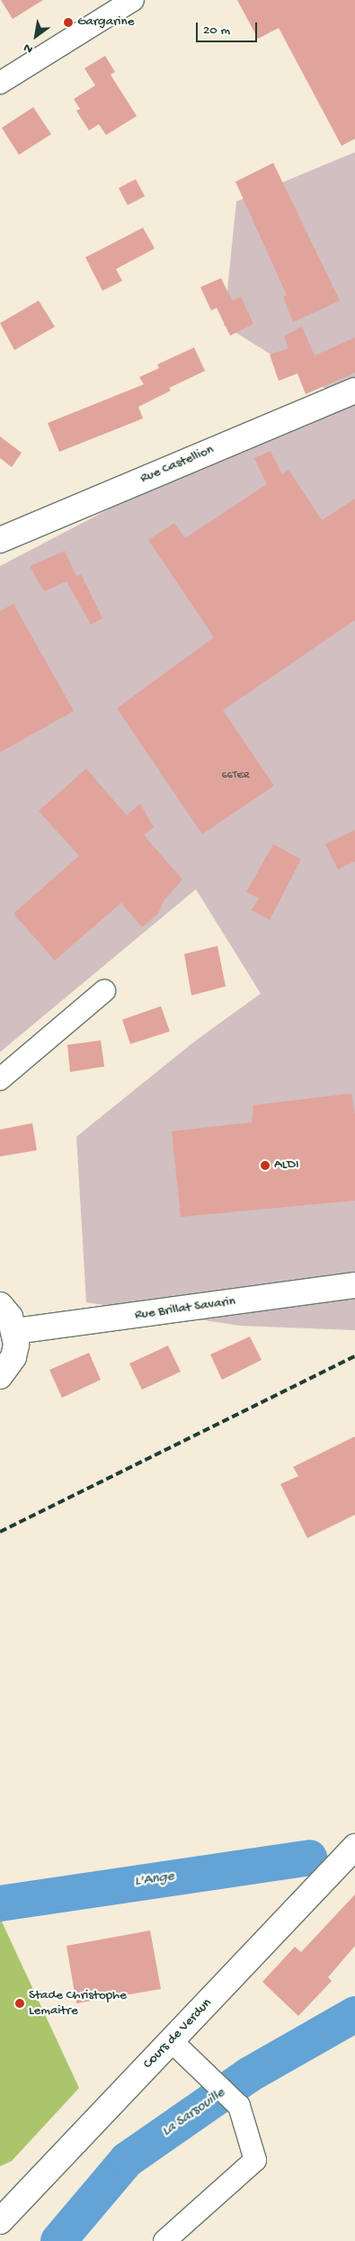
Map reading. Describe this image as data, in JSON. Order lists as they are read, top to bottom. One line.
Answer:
{"streets":{"main road":["Rue Castellion","Rue Brillat Savarin","Cours de Verdun"]},"water":["L'Ange","La Sarsouille"],"places":["Gargarine","ALDI","Stade Christophe Lemaitre"],"house_numbers":["66TER"],"scale_bar":"20 m","north":"bottom left"}
